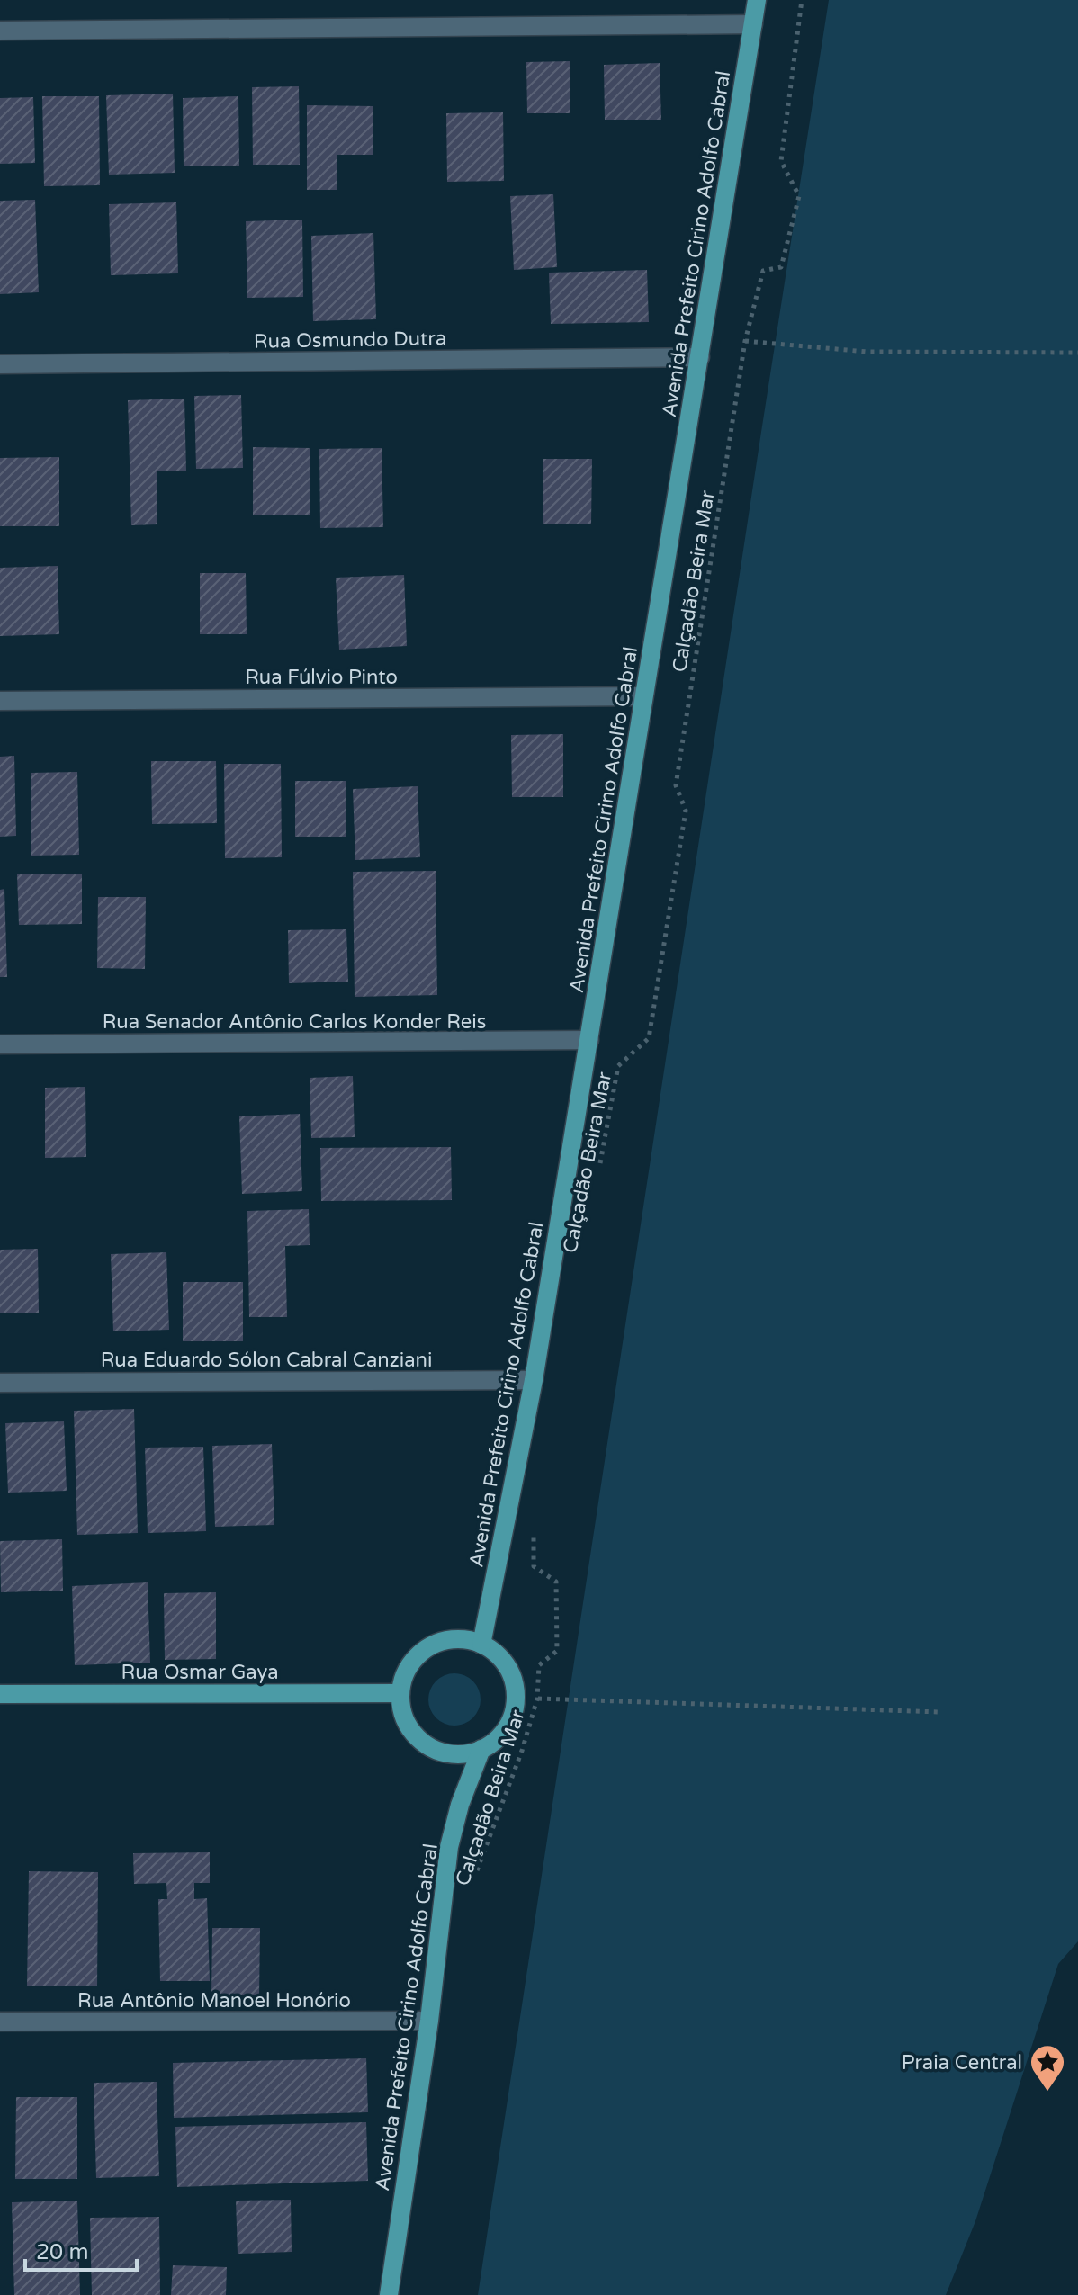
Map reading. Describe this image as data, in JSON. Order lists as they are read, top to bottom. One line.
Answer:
{"streets":{"main road":["Avenida Prefeito Cirino Adolfo Cabral","Rua Osmar Gaya"],"street":["Rua Osmundo Dutra","Rua Fúlvio Pinto","Rua Senador Antônio Carlos Konder Reis","Rua Eduardo Sólon Cabral Canziani","Rua Antônio Manoel Honório"],"path":["Calçadão Beira Mar"]},"crossings":[["Avenida Prefeito Cirino Adolfo Cabral","Rua Osmundo Dutra"],["Avenida Prefeito Cirino Adolfo Cabral","Rua Fúlvio Pinto"],["Avenida Prefeito Cirino Adolfo Cabral","Rua Senador Antônio Carlos Konder Reis"],["Avenida Prefeito Cirino Adolfo Cabral","Rua Eduardo Sólon Cabral Canziani"],["Avenida Prefeito Cirino Adolfo Cabral","Rua Osmar Gaya"],["Avenida Prefeito Cirino Adolfo Cabral","Rua Antônio Manoel Honório"]],"places":{"place":["Praia Central"]},"scale_bar":"20 m"}
